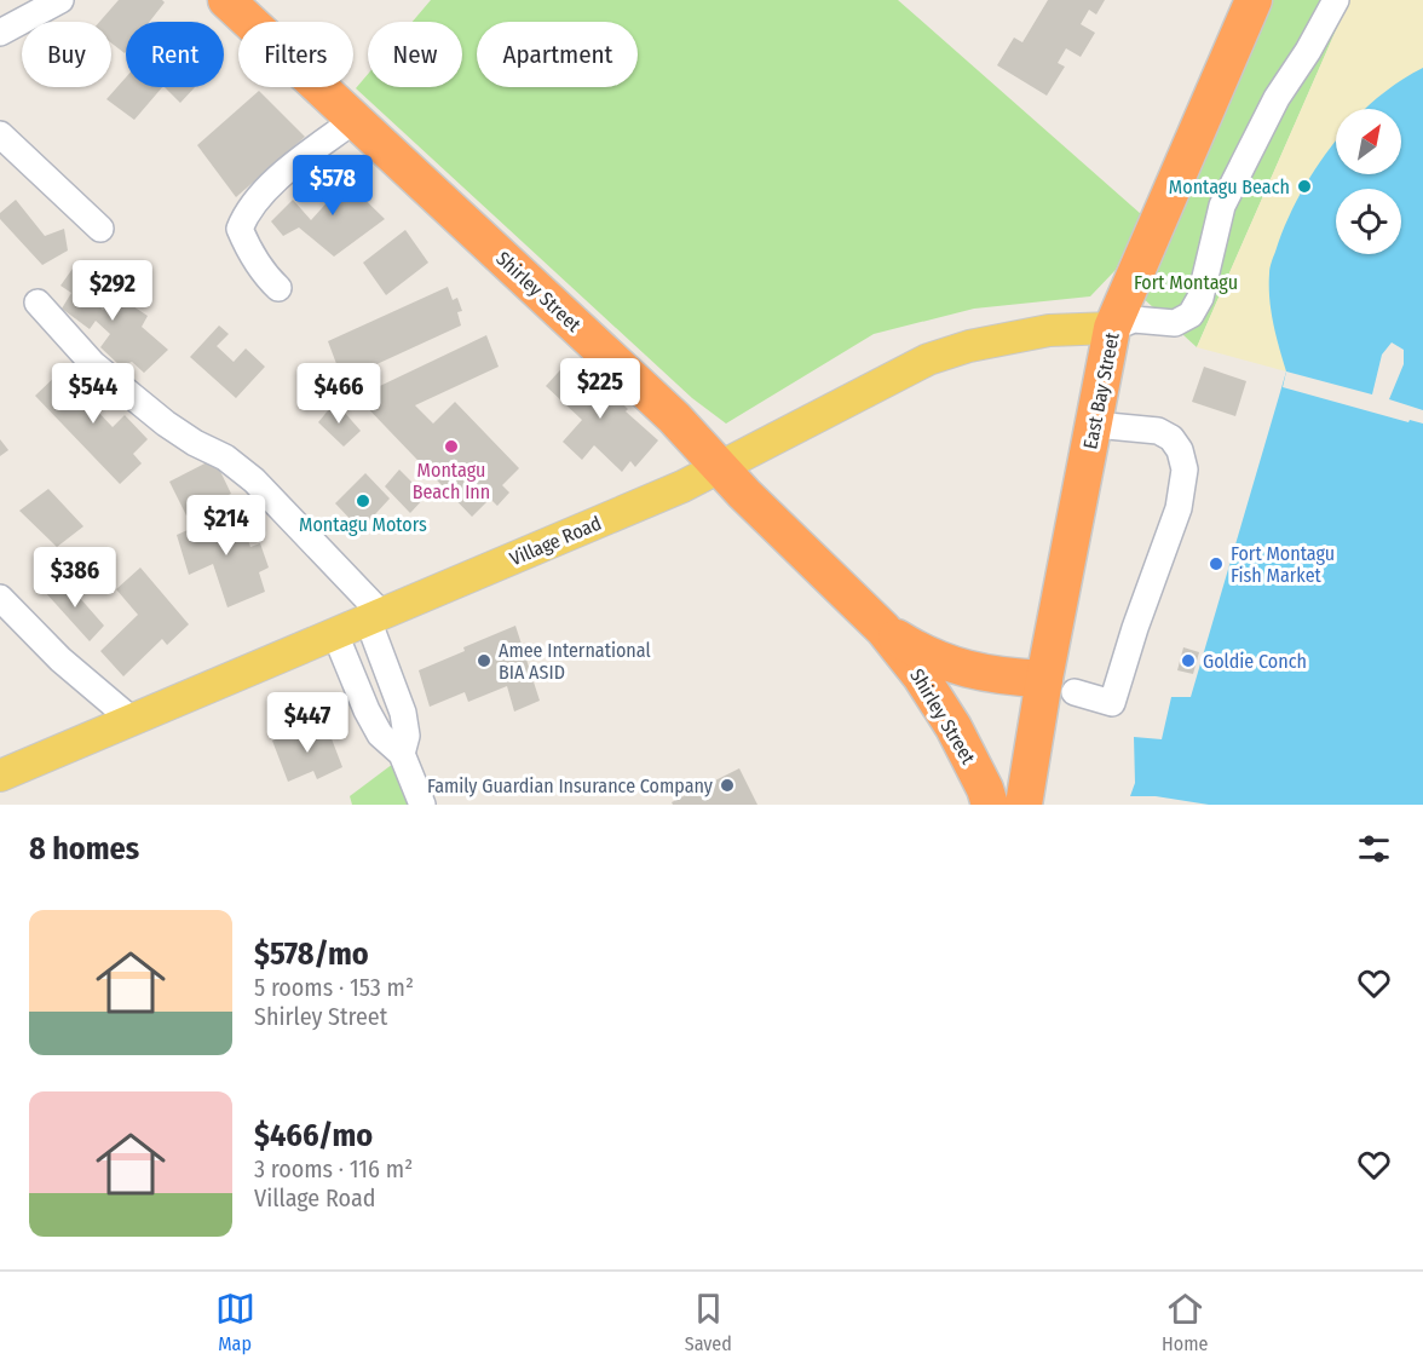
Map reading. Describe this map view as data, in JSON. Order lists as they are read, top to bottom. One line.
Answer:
{"streets":{"highway":["Shirley Street","East Bay Street"],"main road":["Village Road"]},"crossings":[["Shirley Street","Village Road"],["East Bay Street","Village Road"]],"parks":["Fort Montagu"],"places":["Montagu Beach","Montagu Beach Inn","Montagu Motors","Fort Montagu Fish Market","Amee International BIA ASID","Goldie Conch","Family Guardian Insurance Company"],"north":"top right","page":{"chip":["Buy","Rent","Filters","New","Apartment"],"price":["$578","$292","$225","$544","$466","$214","$386","$447"],"heading":"8 homes","list":[{"name":"$578/mo","note":"5 rooms · 153 m² · Shirley Street"},{"name":"$466/mo","note":"3 rooms · 116 m² · Village Road"}],"tabs":["Map","Saved","Home"]}}
